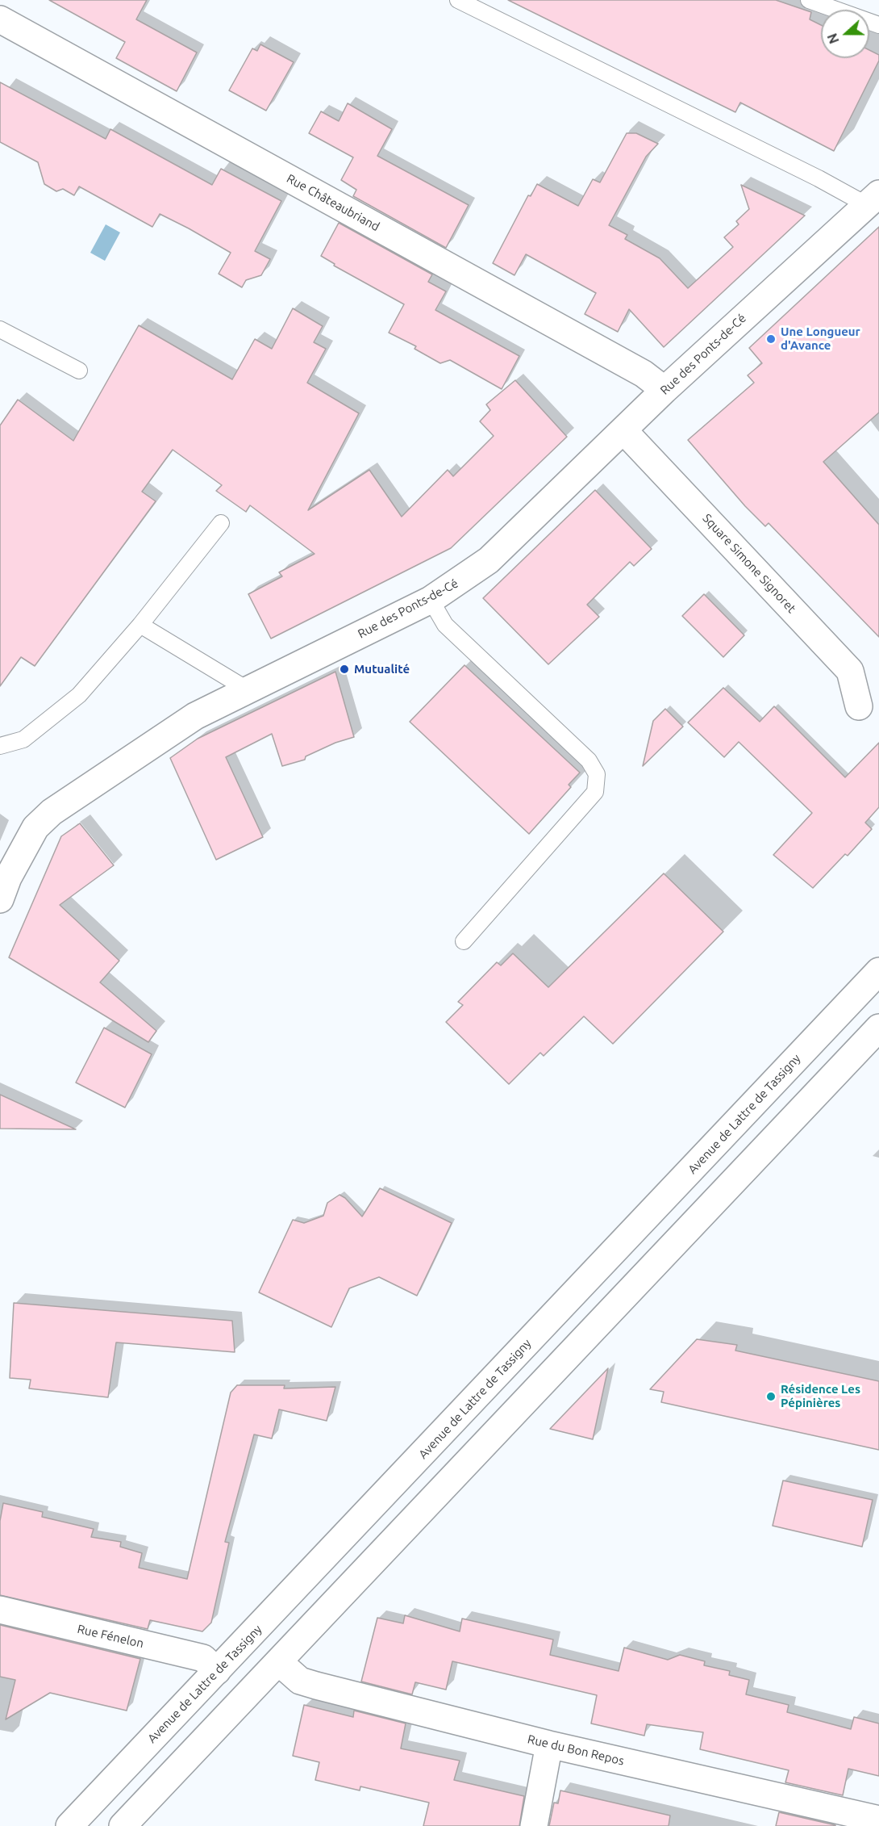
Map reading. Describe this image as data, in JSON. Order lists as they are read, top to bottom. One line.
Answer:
{"streets":{"street":["Rue Châteaubriand","Rue des Ponts-de-Cé","Square Simone Signoret","Avenue de Lattre de Tassigny","Rue Fénelon","Rue du Bon Repos"]},"crossings":[["Rue Châteaubriand","Rue des Ponts-de-Cé"],["Rue des Ponts-de-Cé","Square Simone Signoret"],["Avenue de Lattre de Tassigny","Rue Fénelon"]],"places":["Une Longueur d'Avance","Mutualité","Résidence Les Pépinières"],"north":"left"}
